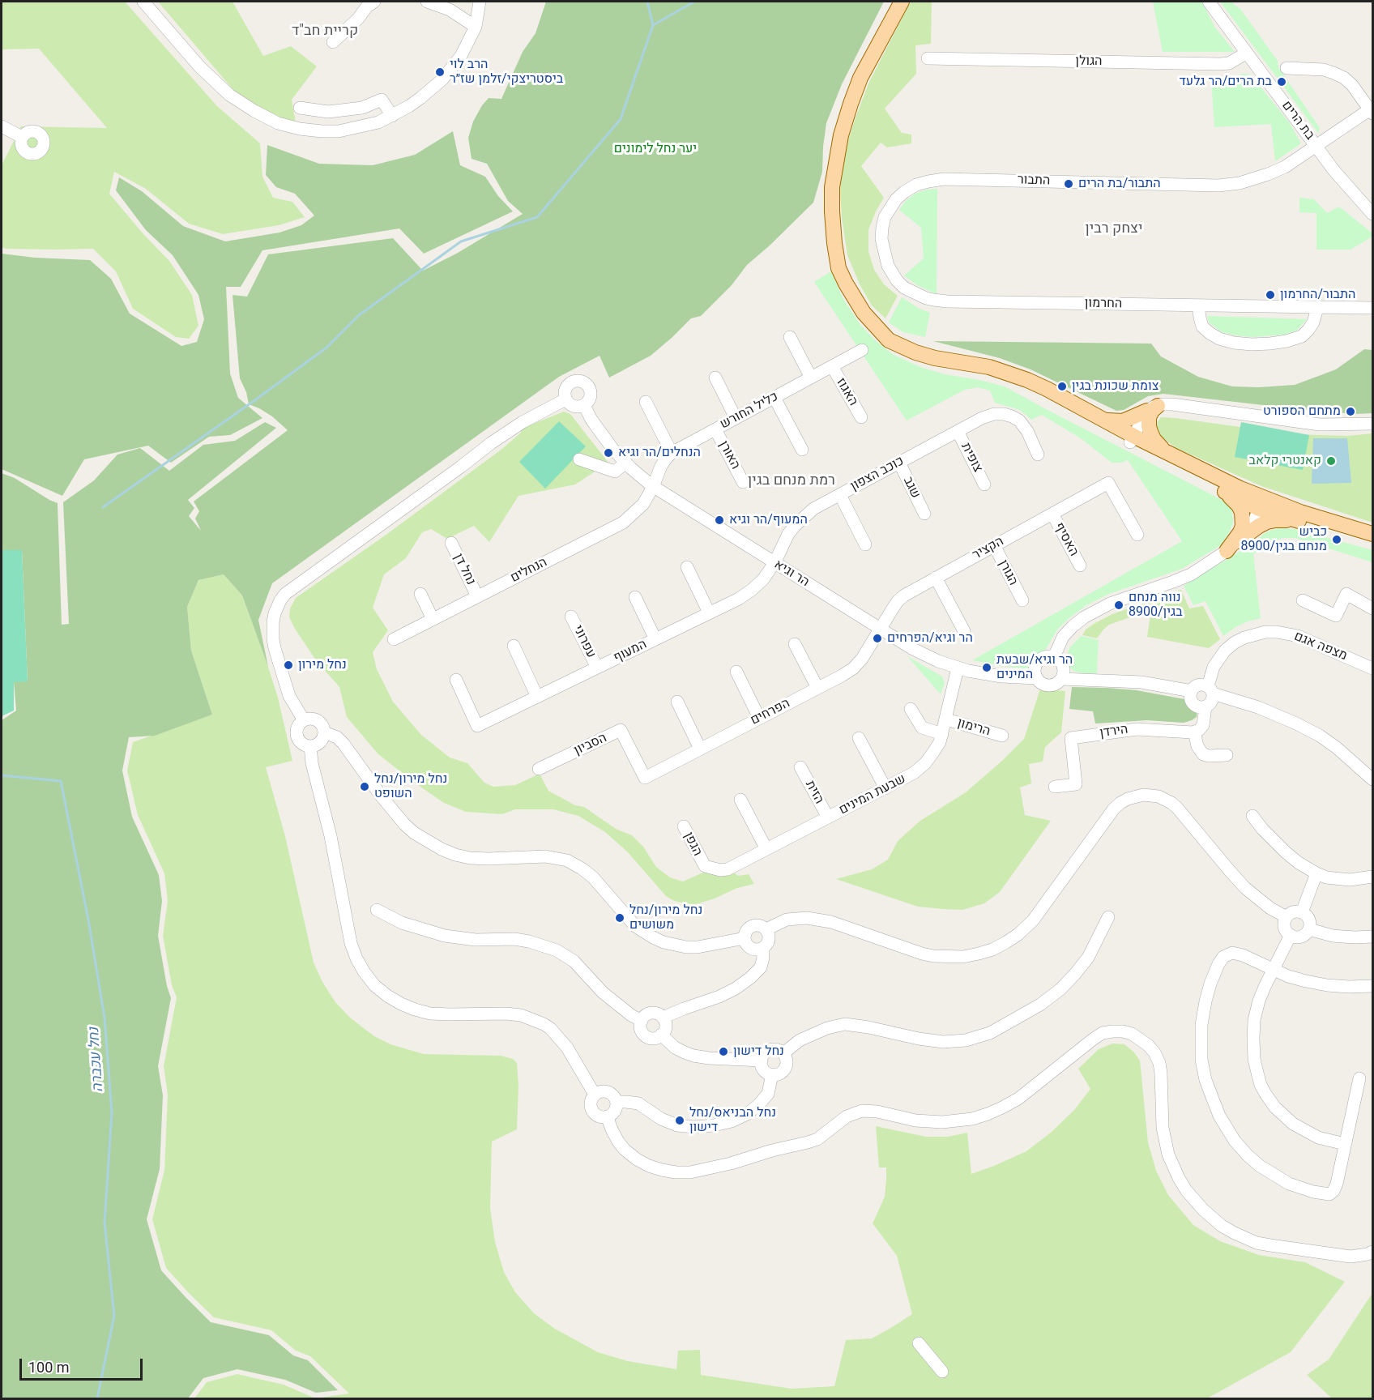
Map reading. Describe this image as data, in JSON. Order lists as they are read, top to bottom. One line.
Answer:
{"streets":{"street":["הגולן","בת הרים","התבור","החרמון","האגוז","כליל החורש","האורן","צופית","כוכב הצפון","שגב","האסיף","הקציר","נחל דן","הנחלים","הגורן","הר וגיא","עפרוני","מצפה אגם","המעוף","הפרחים","הרימון","הירדן","הסביון","הזית","שבעת המינים","הגפן"]},"crossings":[["הגולן","בת הרים"],["בת הרים","התבור"],["התבור","החרמון"],["האגוז","כליל החורש"],["כליל החורש","האורן"],["כליל החורש","הנחלים"],["כליל החורש","הר וגיא"],["צופית","כוכב הצפון"],["כוכב הצפון","שגב"],["כוכב הצפון","הר וגיא"],["כוכב הצפון","המעוף"],["האסיף","הקציר"],["הקציר","הגורן"],["הקציר","הר וגיא"],["הקציר","הפרחים"],["נחל דן","הנחלים"],["הנחלים","הר וגיא"],["הר וגיא","המעוף"],["הר וגיא","הפרחים"],["הר וגיא","שבעת המינים"],["עפרוני","המעוף"],["הפרחים","הסביון"],["הרימון","שבעת המינים"],["הזית","שבעת המינים"],["שבעת המינים","הגפן"]],"districts":["קריית חב\"ד","יצחק רבין","רמת מנחם בגין"],"water":["נחל עכברה"],"parks":["יער נחל לימונים"],"places":["הרב לוי ביסטריצקי/זלמן שז״ר","בת הרים/הר גלעד","התבור/בת הרים","התבור/החרמון","צומת שכונת בגין","מתחם הספורט","הנחלים/הר וגיא","קאנטרי קלאב","המעוף/הר וגיא","כביש 8900/מנחם בגין","נווה מנחם בגין/8900","הר וגיא/הפרחים","נחל מירון","הר וגיא/שבעת המינים","נחל מירון/נחל השופט","נחל מירון/נחל משושים","נחל דישון","נחל הבניאס/נחל דישון"],"scale_bar":"100 m"}
